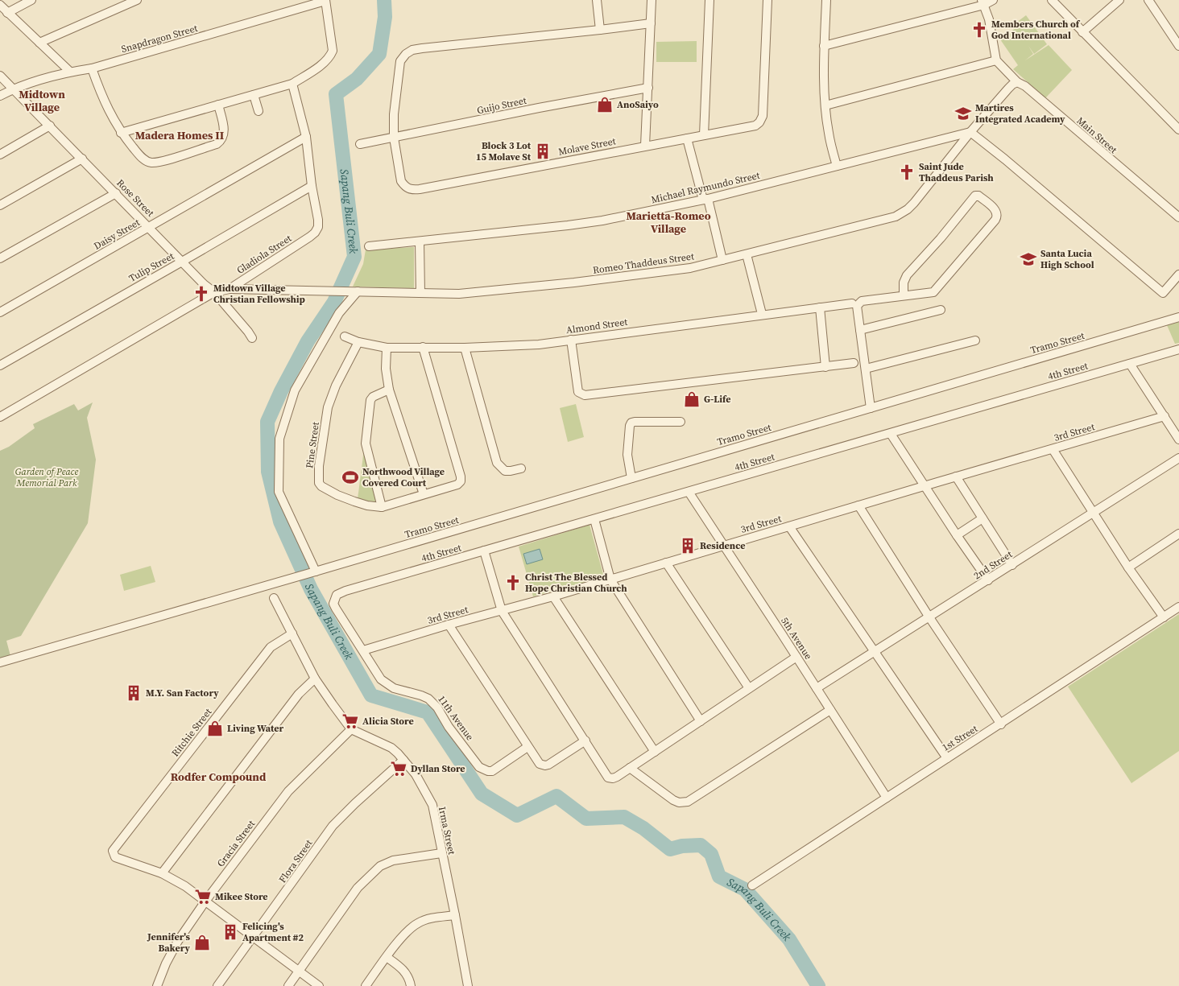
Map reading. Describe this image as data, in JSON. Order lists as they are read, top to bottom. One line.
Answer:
{"streets":{"street":["Snapdragon Street","Guijo Street","Main Street","Molave Street","Michael Raymundo Street","Rose Street","Daisy Street","Gladiola Street","Romeo Thaddeus Street","Tulip Street","Almond Street","Tramo Street","4th Street","3rd Street","Pine Street","2nd Street","5th Avenue","11th Avenue","Ritchie Street","1st Street","Irma Street","Gracia Street","Flora Street"]},"crossings":[["Snapdragon Street","Rose Street"],["Guijo Street","Molave Street"],["Main Street","Romeo Thaddeus Street"],["Michael Raymundo Street","Romeo Thaddeus Street"],["Rose Street","Daisy Street"],["Rose Street","Gladiola Street"],["Rose Street","Tulip Street"],["Daisy Street","Gladiola Street"],["Gladiola Street","Romeo Thaddeus Street"],["Gladiola Street","Tulip Street"],["Almond Street","Pine Street"],["4th Street","5th Avenue"],["4th Street","11th Avenue"],["3rd Street","5th Avenue"],["3rd Street","11th Avenue"],["2nd Street","5th Avenue"],["5th Avenue","1st Street"],["Ritchie Street","Irma Street"],["Irma Street","Gracia Street"],["Irma Street","Flora Street"]],"districts":["Midtown Village","Madera Homes II","Marietta-Romeo Village","Rodfer Compound"],"water":["Sapang Buli Creek"],"parks":["Garden of Peace Memorial Park"],"places":{"church":["Members Church of God International","Saint Jude Thaddeus Parish","Midtown Village Christian Fellowship","Christ The Blessed Hope Christian Church"],"shop":["AnoSaiyo","G-Life","Living Water","Jennifer's Bakery"],"school or university":["Martires Integrated Academy","Santa Lucia High School"],"building":["Block 3 Lot 15 Molave St","Residence","M.Y. San Factory","Felicing's Apartment #2"],"sports":["Northwood Village Covered Court"],"supermarket":["Alicia Store","Dyllan Store","Mikee Store"]}}
